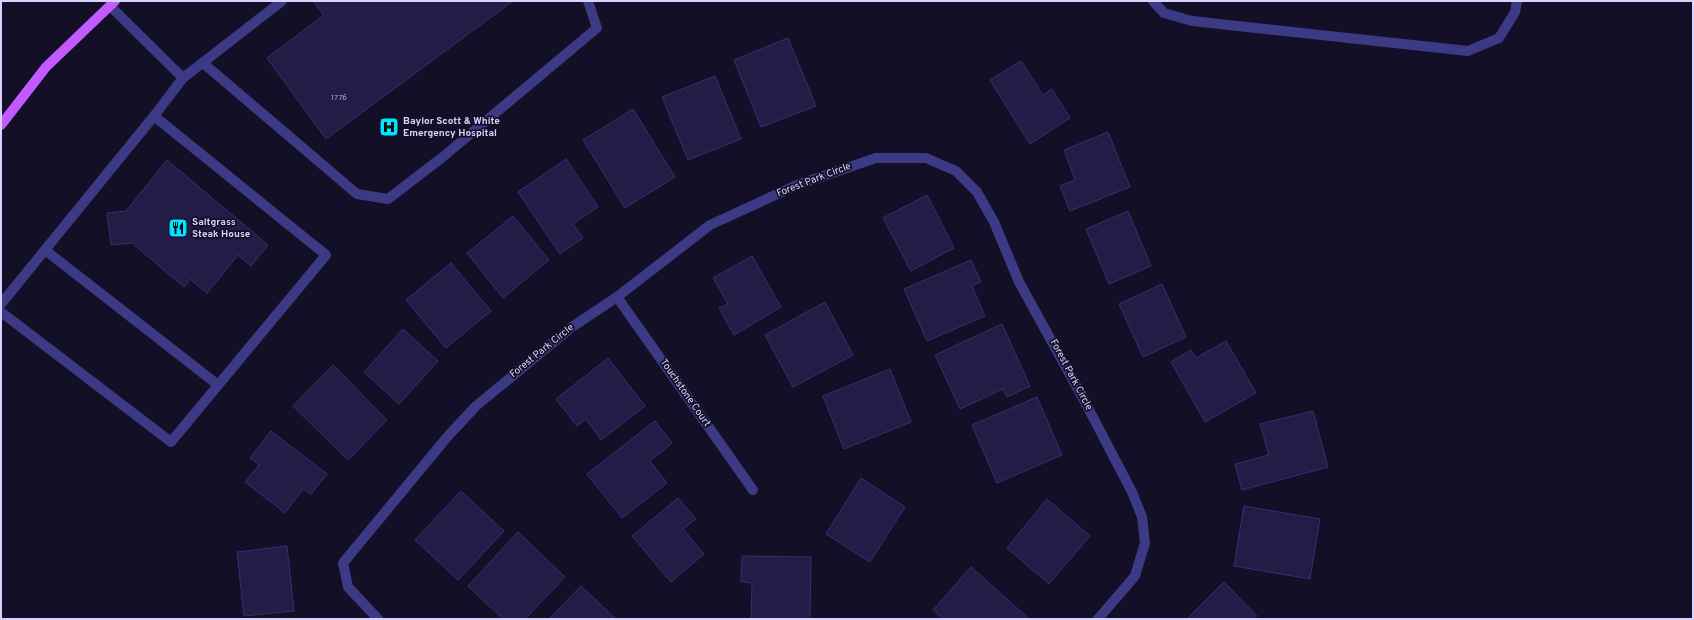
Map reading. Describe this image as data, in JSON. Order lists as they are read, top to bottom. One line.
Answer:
{"streets":{"street":["Forest Park Circle","Touchstone Court"]},"crossings":[["Forest Park Circle","Touchstone Court"]],"places":{"hospital":["Baylor Scott & White Emergency Hospital"],"restaurant":["Saltgrass Steak House"]},"house_numbers":["1776"]}
